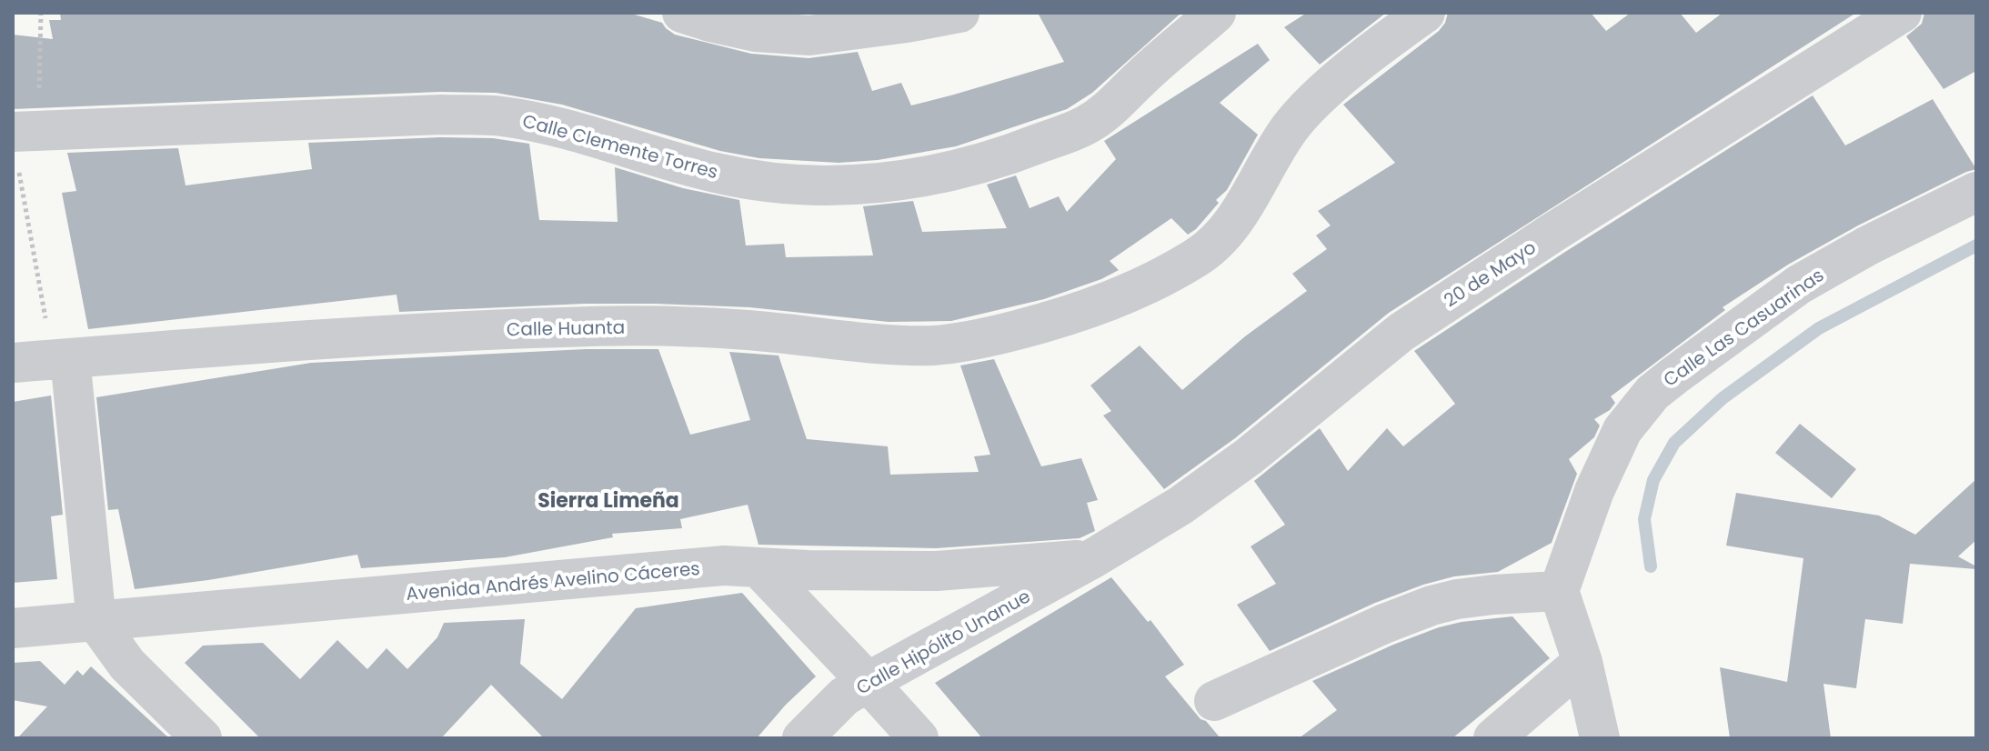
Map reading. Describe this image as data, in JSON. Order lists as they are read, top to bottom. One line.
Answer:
{"streets":{"street":["Calle Clemente Torres","20 de Mayo","Calle Las Casuarinas","Calle Huanta","Avenida Andrés Avelino Cáceres","Calle Hipólito Unanue"]},"crossings":[["20 de Mayo","Avenida Andrés Avelino Cáceres"],["20 de Mayo","Calle Hipólito Unanue"],["Avenida Andrés Avelino Cáceres","Calle Hipólito Unanue"]],"districts":["Sierra Limeña"]}
